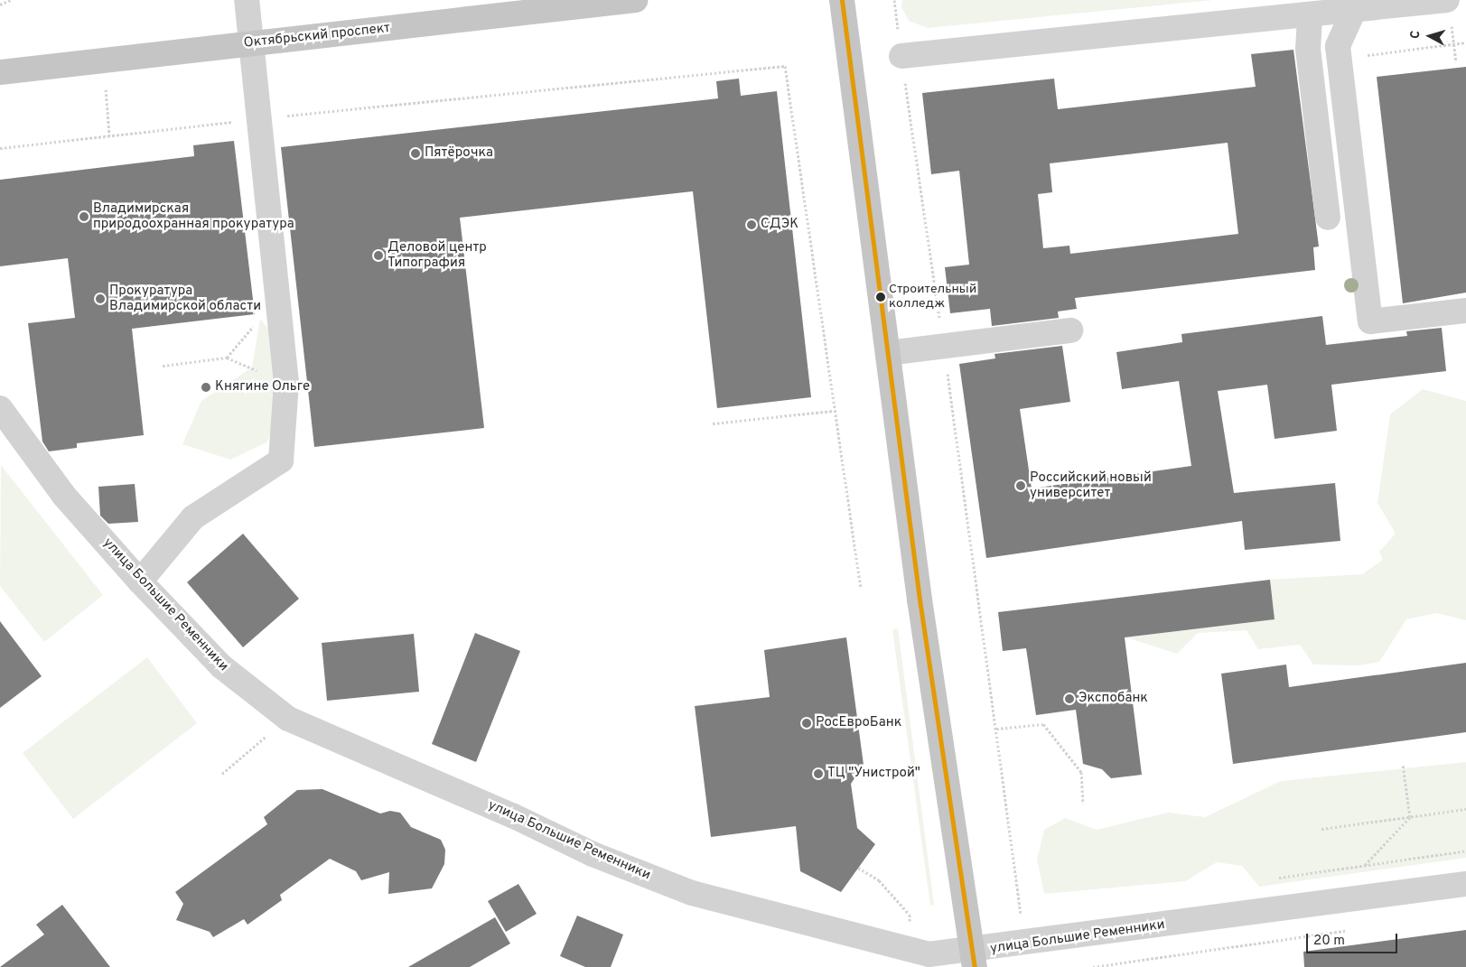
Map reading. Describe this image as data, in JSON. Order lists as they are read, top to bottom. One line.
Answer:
{"streets":{"main road":["Октябрьский проспект"],"street":["улица Большие Ременники"]},"places":["Пятёрочка","Владимирская природоохранная прокуратура","СДЭК","Деловой центр Типография","Строительный колледж","Прокуратура Владимирской области","Княгине Ольге","Российский новый университет","Экспобанк","РосЕвроБанк","ТЦ \"Унистрой\""],"scale_bar":"20 m","north":"left"}
